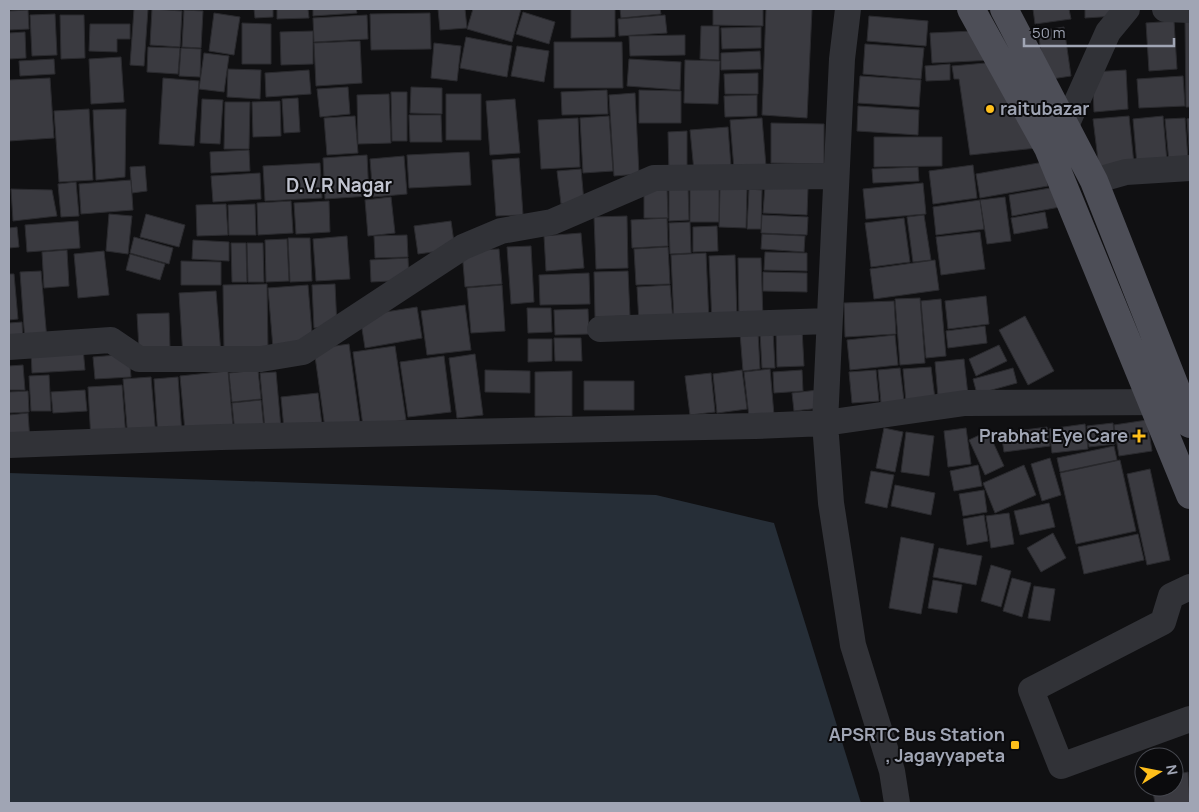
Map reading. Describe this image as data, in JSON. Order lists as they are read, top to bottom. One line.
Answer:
{"districts":["D.V.R Nagar"],"places":{"other":["raitubazar"],"health":["Prabhat Eye Care"],"transit":["APSRTC Bus Station , Jagayyapeta"]},"scale_bar":"50 m","north":"right"}
